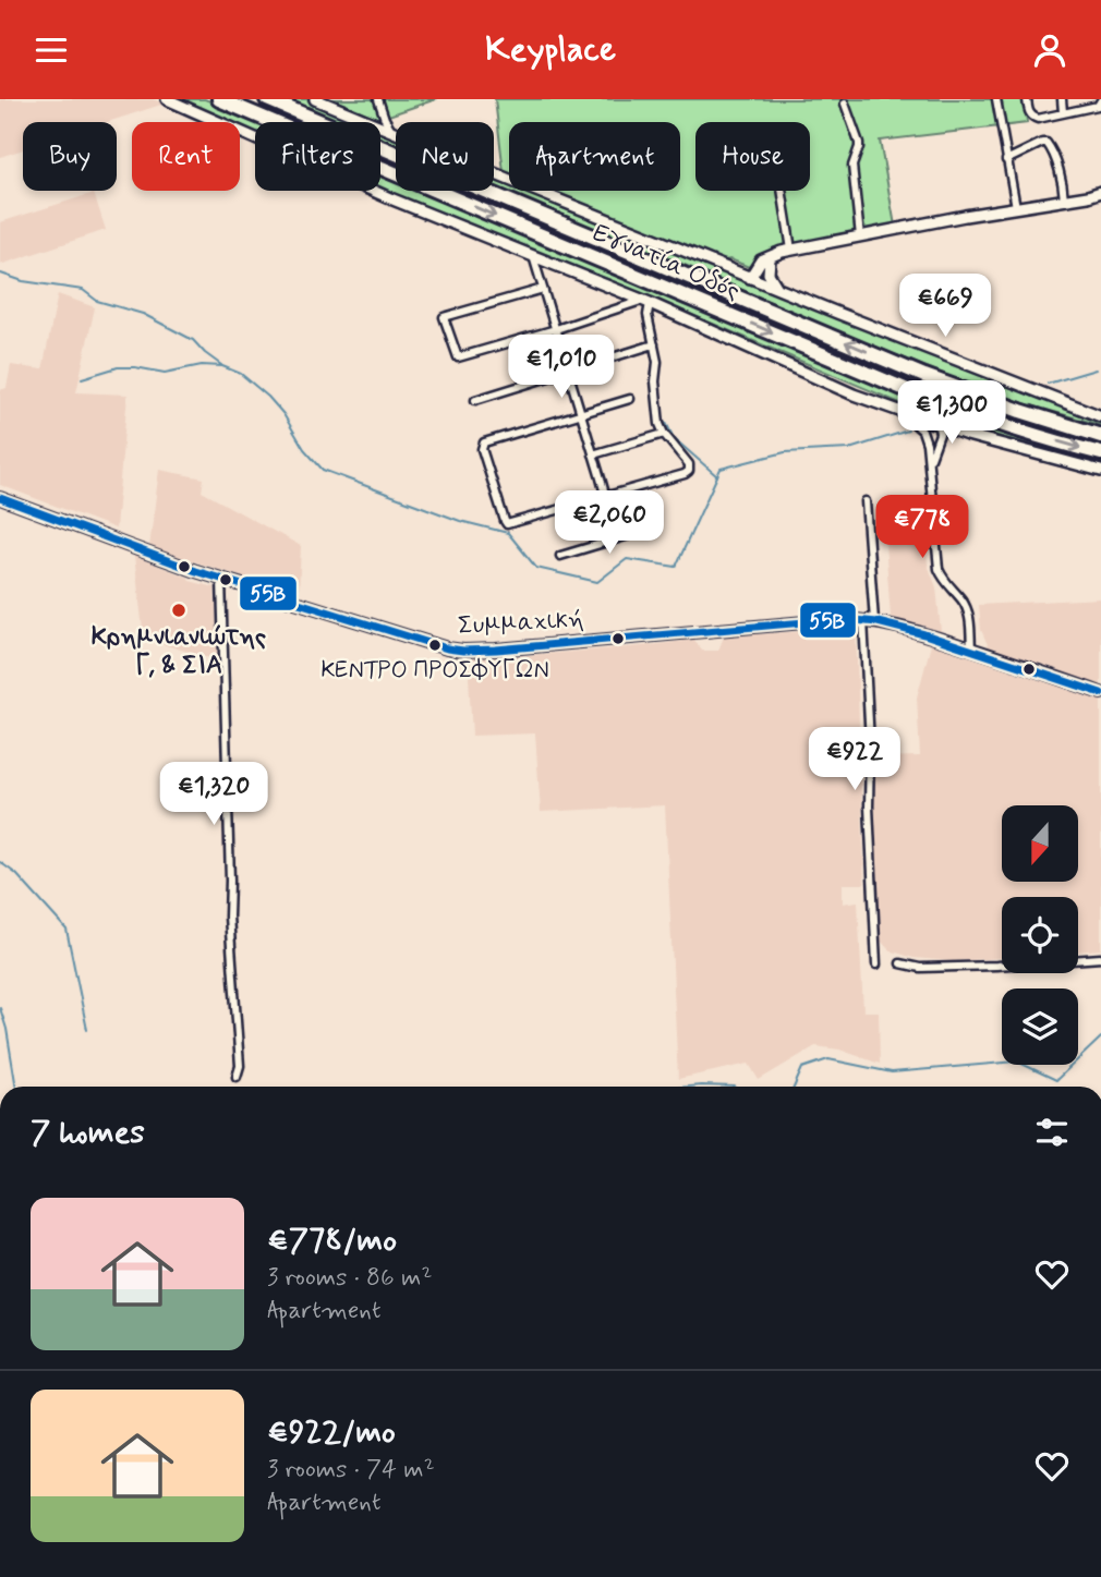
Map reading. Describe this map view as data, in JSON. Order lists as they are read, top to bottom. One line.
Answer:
{"streets":{"highway":["Εγνατία Οδός"],"street":["Συμμαχική"]},"places":["Κρημνιανιώτης Γ, & ΣΙΑ","ΚΕΝΤΡΟ ΠΡΟΣΦΥΓΩΝ"],"lines":["transit line 55Β"],"north":"bottom","page":{"header":"Keyplace","chip":["Buy","Rent","Filters","New","Apartment","House"],"price":["€669","€1,010","€1,300","€2,060","€778","€922","€1,320"],"heading":"7 homes","list":[{"name":"€778/mo","note":"3 rooms · 86 m² · Apartment"},{"name":"€922/mo","note":"3 rooms · 74 m² · Apartment"}]}}
